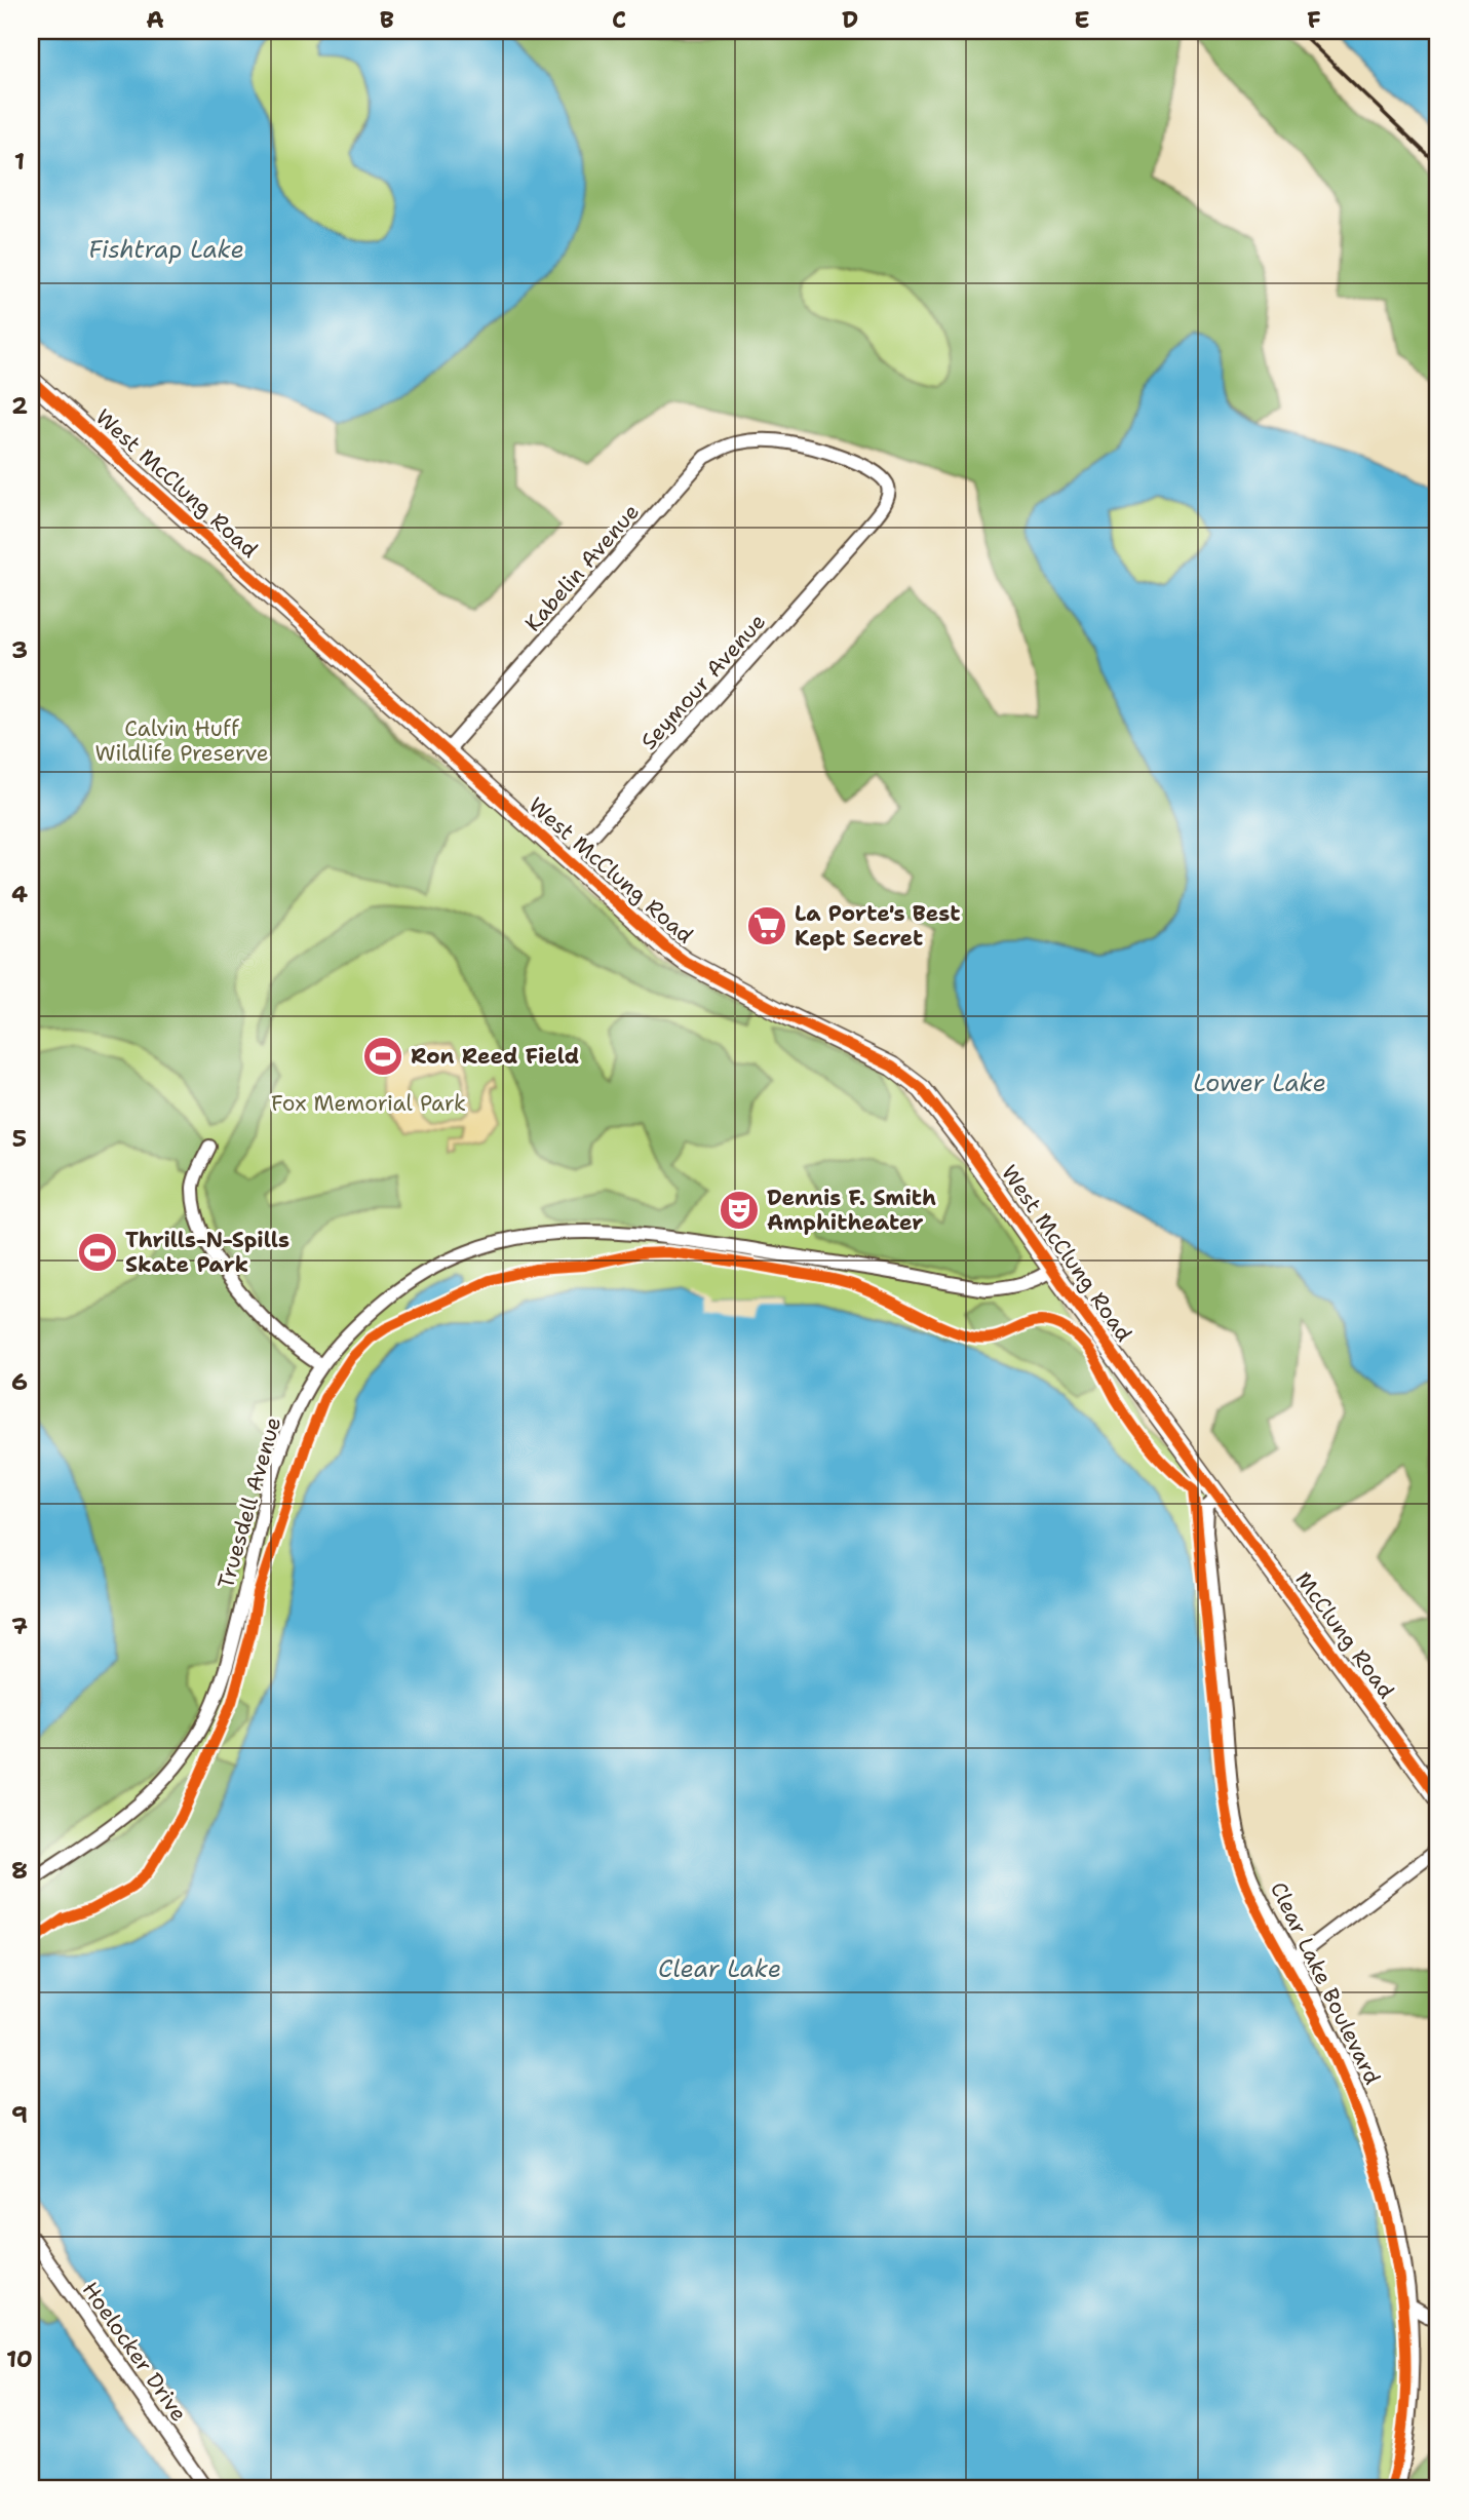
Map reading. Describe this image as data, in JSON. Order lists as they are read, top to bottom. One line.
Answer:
{"streets":{"street":["West McClung Road","Kabelin Avenue","Seymour Avenue","Truesdell Avenue","McClung Road","Clear Lake Boulevard","Hoelocker Drive"]},"crossings":[["West McClung Road","Kabelin Avenue"],["West McClung Road","Seymour Avenue"],["West McClung Road","Truesdell Avenue"],["West McClung Road","McClung Road"],["West McClung Road","Clear Lake Boulevard"],["Kabelin Avenue","Seymour Avenue"],["McClung Road","Clear Lake Boulevard"]],"water":["Fishtrap Lake","Lower Lake","Clear Lake"],"parks":["Calvin Huff Wildlife Preserve","Fox Memorial Park"],"places":{"supermarket":["La Porte's Best Kept Secret"],"sports":["Ron Reed Field","Thrills-N-Spills Skate Park"],"theatre":["Dennis F. Smith Amphitheater"]},"grid":{"columns":["A","B","C","D","E","F"],"rows":["1","2","3","4","5","6","7","8","9","10"]}}
